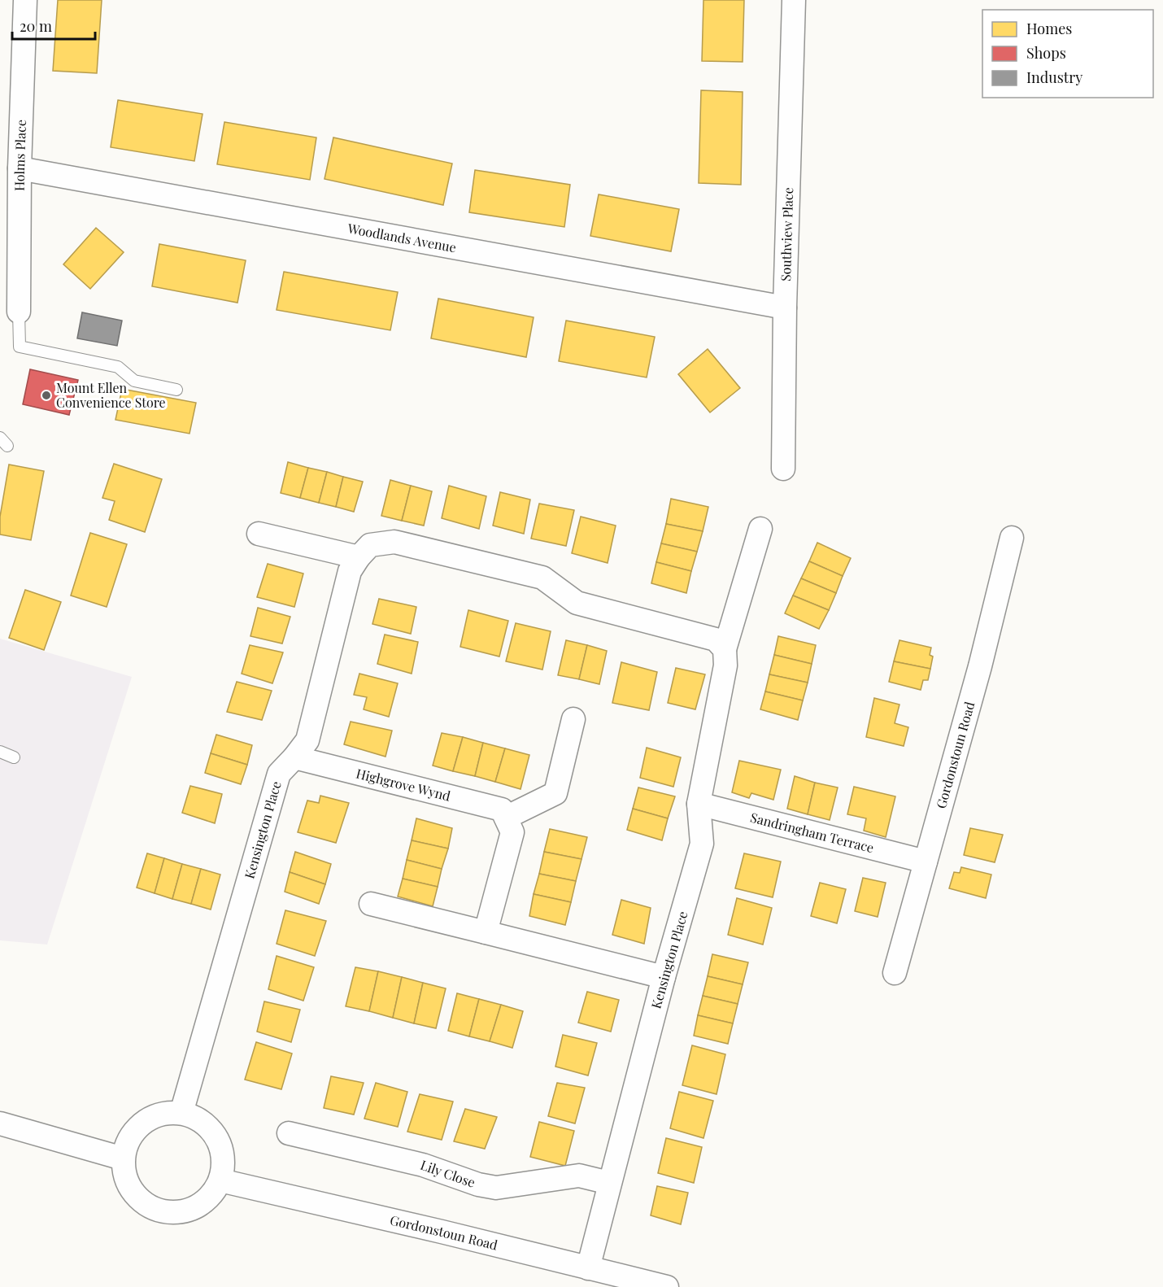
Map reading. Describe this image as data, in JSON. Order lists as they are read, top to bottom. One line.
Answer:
{"streets":{"street":["Holms Place","Southview Place","Woodlands Avenue","Gordonstoun Road","Highgrove Wynd","Kensington Place","Sandringham Terrace","Lily Close"]},"crossings":[["Holms Place","Woodlands Avenue"],["Southview Place","Woodlands Avenue"],["Gordonstoun Road","Kensington Place"],["Gordonstoun Road","Sandringham Terrace"],["Highgrove Wynd","Kensington Place"],["Kensington Place","Sandringham Terrace"],["Kensington Place","Lily Close"]],"places":["Mount Ellen Convenience Store"],"legend":["Homes","Shops","Industry"],"scale_bar":"20 m"}
